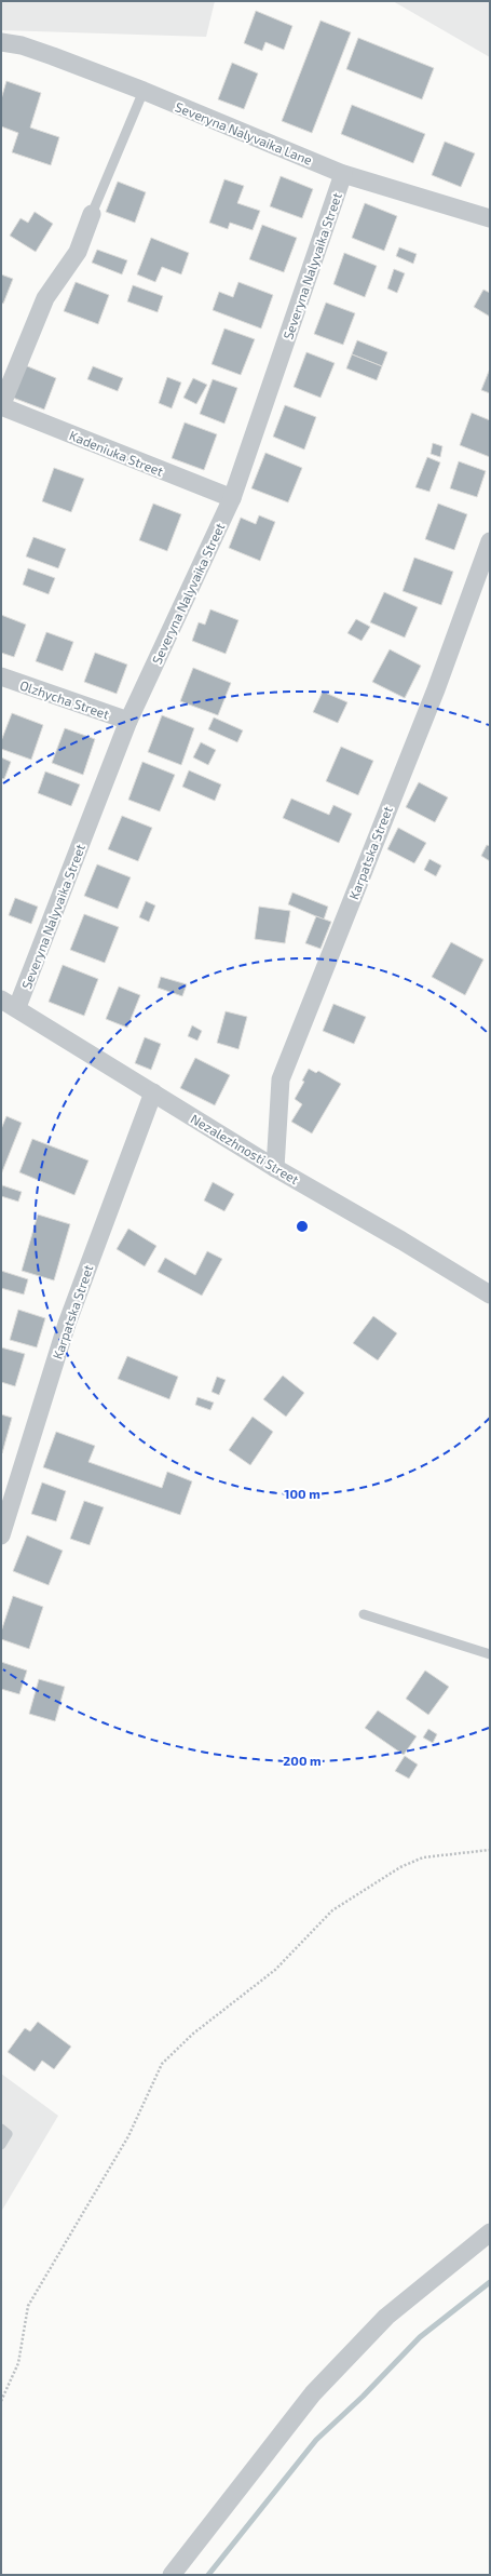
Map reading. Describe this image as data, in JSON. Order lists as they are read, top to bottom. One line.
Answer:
{"streets":{"street":["Severyna Nalyvaika Lane","Severyna Nalyvaika Street","Kadeniuka Street","Olzhycha Street","Karpatska Street","Nezalezhnosti Street"]},"crossings":[["Severyna Nalyvaika Lane","Severyna Nalyvaika Street"],["Severyna Nalyvaika Street","Kadeniuka Street"],["Severyna Nalyvaika Street","Olzhycha Street"],["Severyna Nalyvaika Street","Nezalezhnosti Street"],["Karpatska Street","Nezalezhnosti Street"]],"rings":["100 m","200 m"]}
